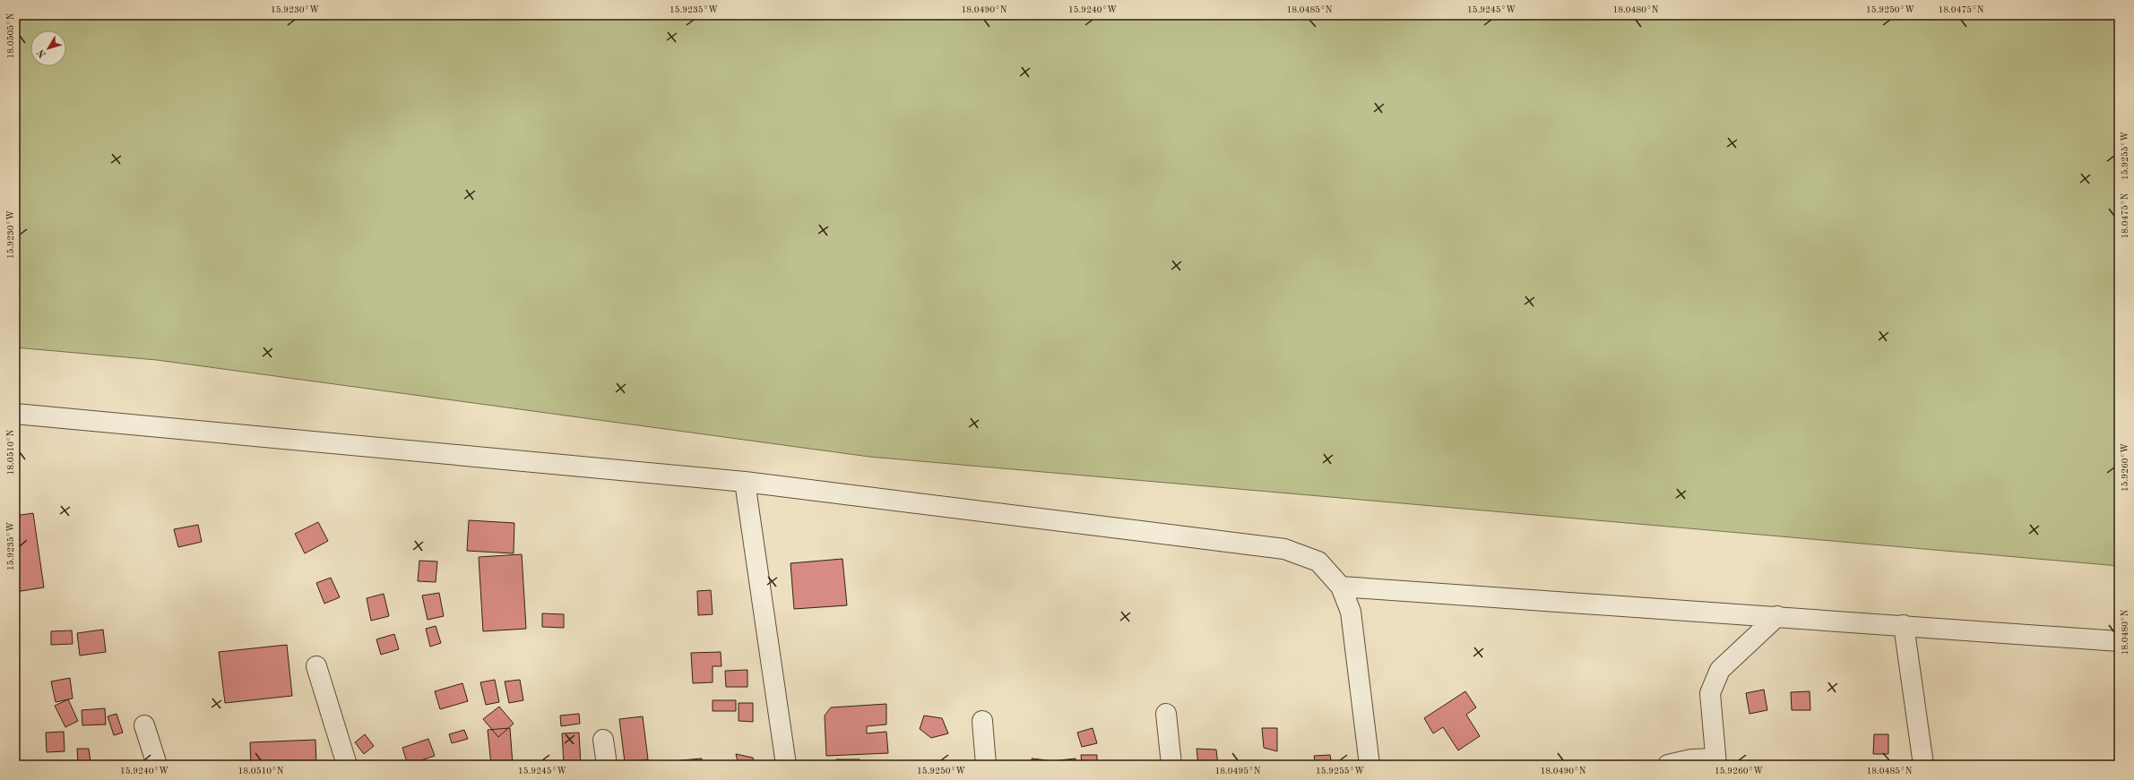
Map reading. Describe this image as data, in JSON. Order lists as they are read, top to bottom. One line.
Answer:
{"north":"bottom left","coordinates":["15.9230°W","15.9235°W","18.0490°N","15.9240°W","18.0485°N","15.9245°W","18.0480°N","15.9250°W","18.0475°N","18.0505°N","15.9255°W","18.0510°N","15.9260°W","18.0495°N"]}
